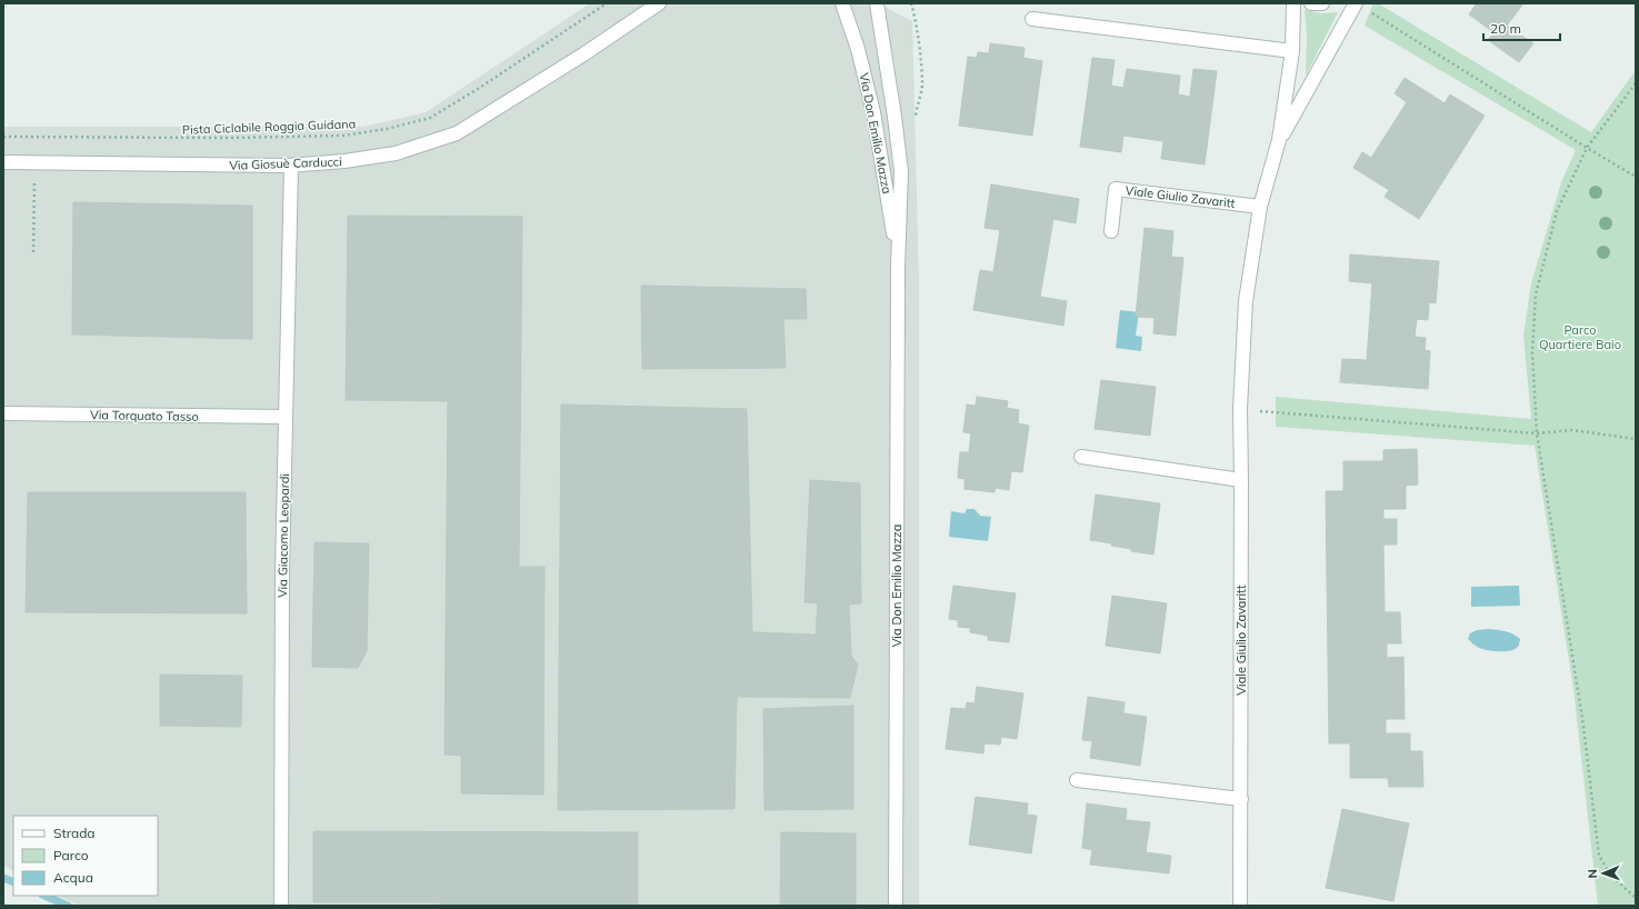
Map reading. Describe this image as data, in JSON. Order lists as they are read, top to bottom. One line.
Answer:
{"streets":{"street":["Via Don Emilio Mazza","Via Giosuè Carducci","Viale Giulio Zavaritt","Via Torquato Tasso","Via Giacomo Leopardi"],"path":["Pista Ciclabile Roggia Guidana"]},"crossings":[["Via Giosuè Carducci","Via Giacomo Leopardi"],["Via Torquato Tasso","Via Giacomo Leopardi"]],"parks":["Parco Quartiere Baio"],"legend":["Strada","Parco","Acqua"],"scale_bar":"20 m","north":"left"}
